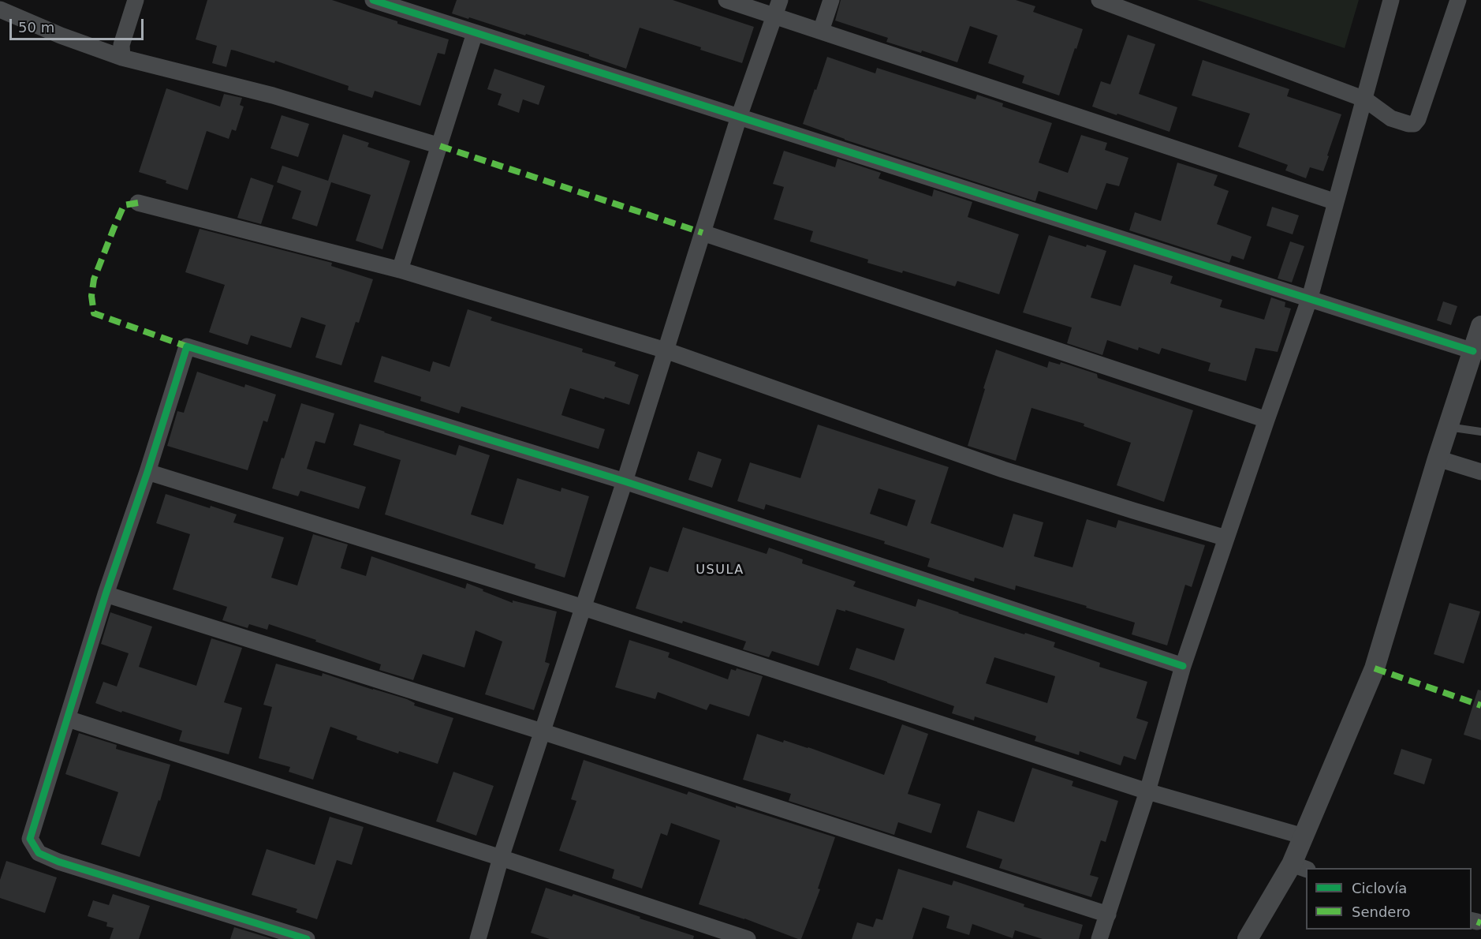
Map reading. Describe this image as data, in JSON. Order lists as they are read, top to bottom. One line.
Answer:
{"districts":["USULA"],"legend":["Ciclovía","Sendero"],"scale_bar":"50 m"}
